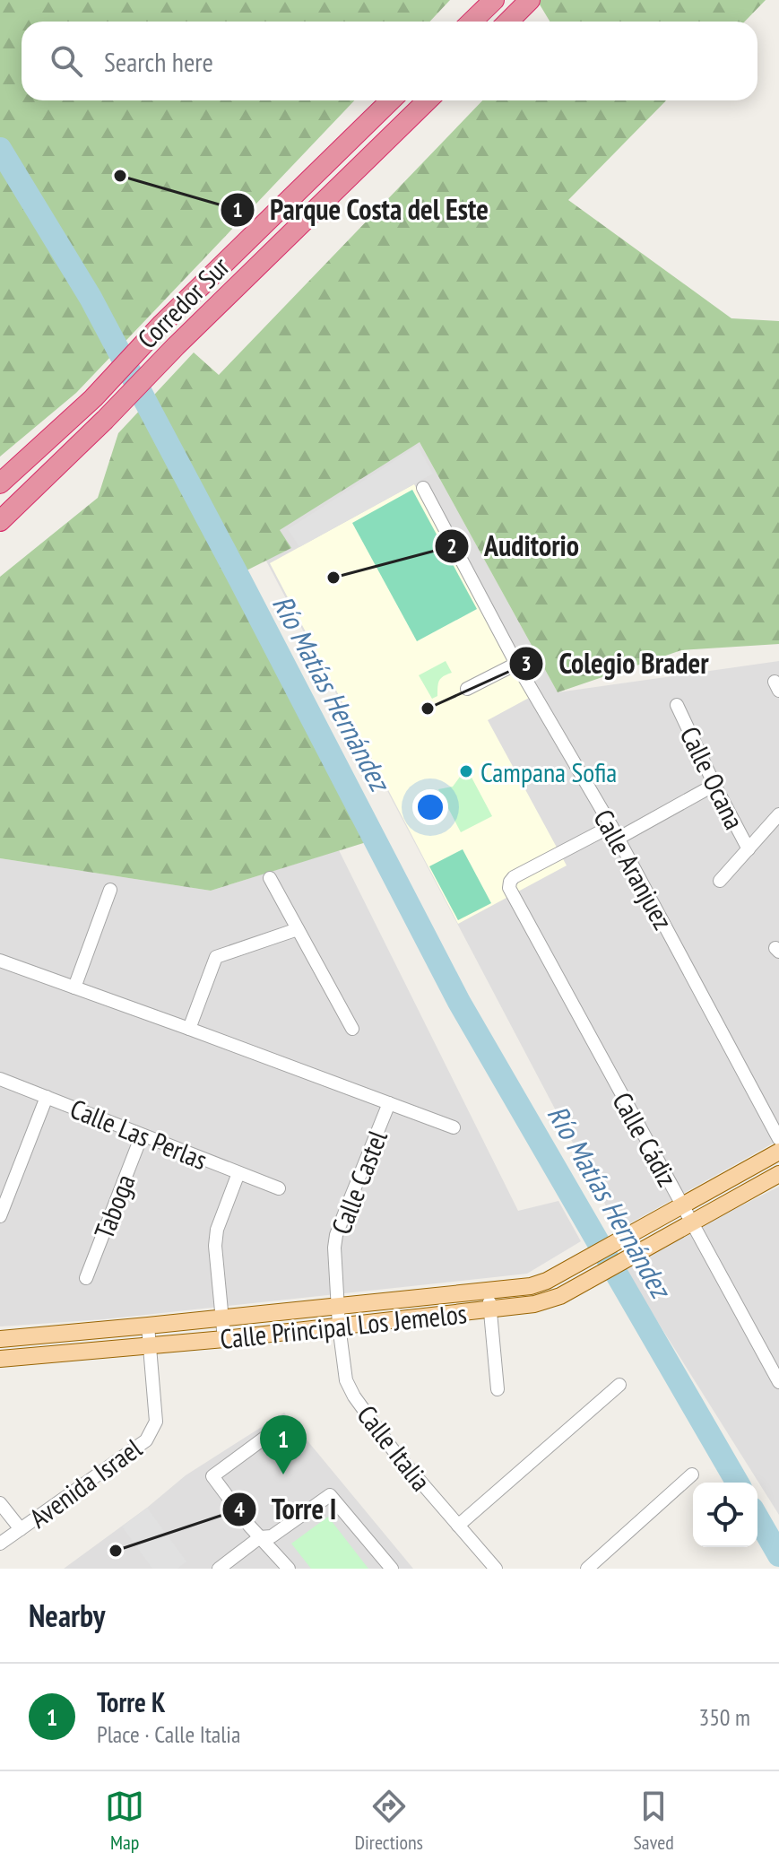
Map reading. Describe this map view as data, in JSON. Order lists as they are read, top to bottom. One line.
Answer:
{"streets":{"highway":["Corredor Sur"],"main road":["Calle Principal Los Jemelos"],"street":["Calle Ocana","Calle Aranjuez","Calle Las Perlas","Calle Cádiz","Calle Castel","Taboga","Calle Italia","Avenida Israel"]},"crossings":[["Calle Aranjuez","Calle Cádiz"],["Calle Las Perlas","Taboga"],["Calle Cádiz","Calle Principal Los Jemelos"],["Calle Castel","Calle Principal Los Jemelos"],["Calle Castel","Calle Italia"],["Calle Principal Los Jemelos","Calle Italia"],["Calle Principal Los Jemelos","Avenida Israel"]],"water":["Río Matías Hernández"],"places":["Parque Costa del Este","Auditorio","Colegio Brader","Campana Sofia","Torre I"],"page":{"search":"Search here","pins":"1","heading":"Nearby","list":[{"mark":"1","name":"Torre K","note":"Place · Calle Italia","value":"350 m"}],"nav":["Map","Directions","Saved"]}}
